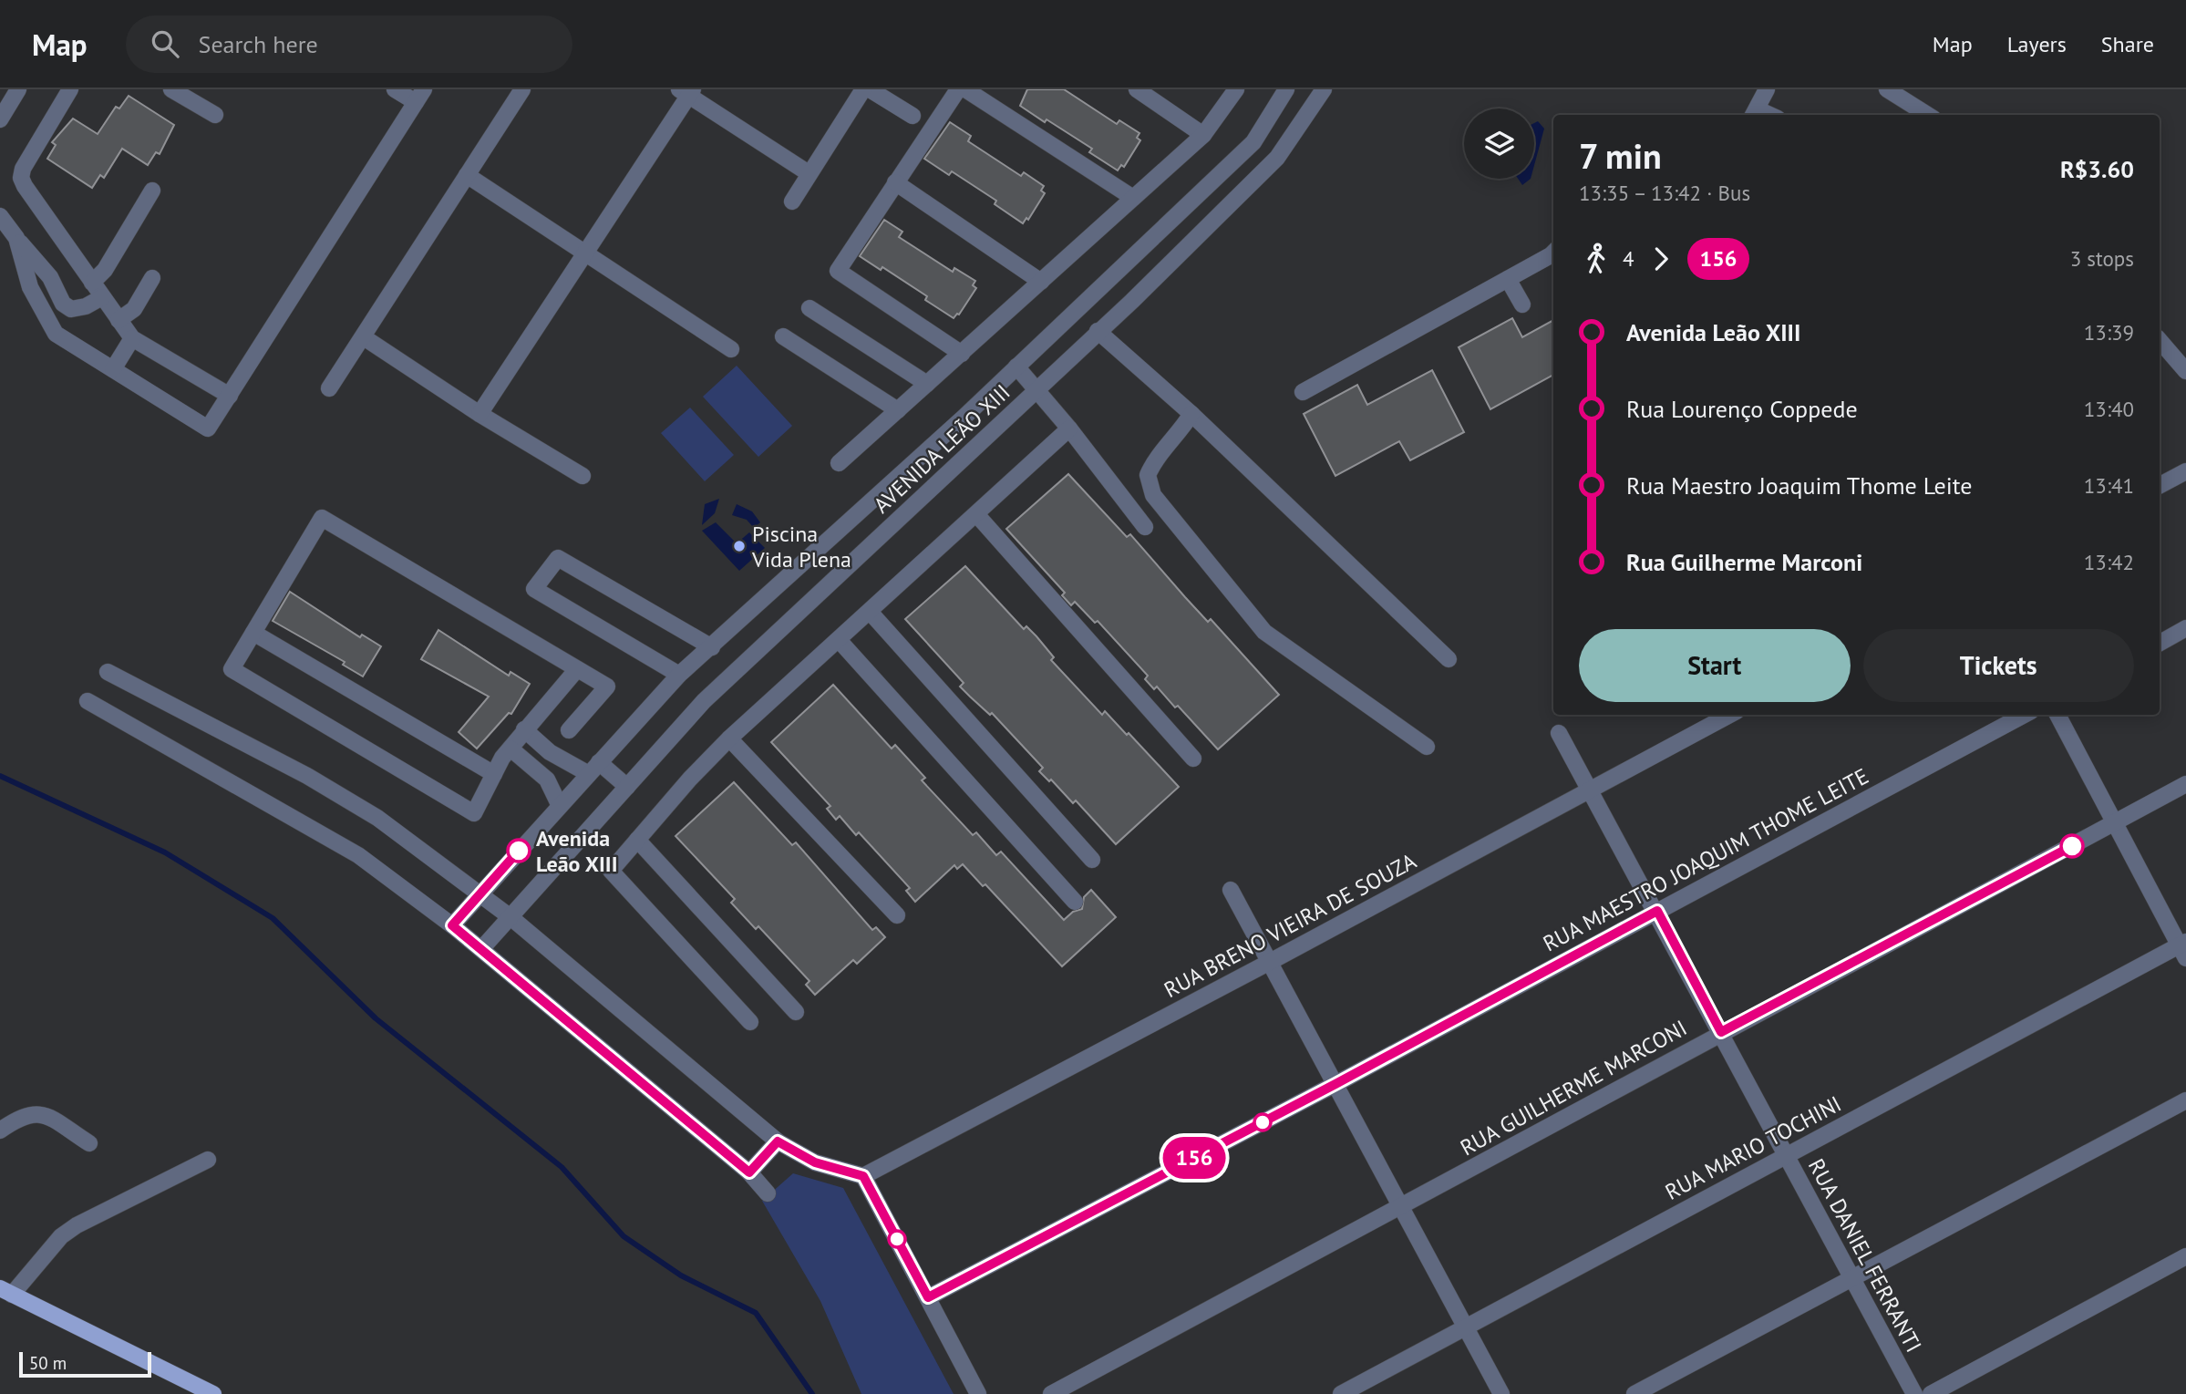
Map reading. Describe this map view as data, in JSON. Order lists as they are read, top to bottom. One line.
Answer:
{"streets":{"street":["AVENIDA LEÃO XIII","RUA MAESTRO JOAQUIM THOME LEITE","RUA BRENO VIEIRA DE SOUZA","RUA GUILHERME MARCONI","RUA MARIO TOCHINI","RUA DANIEL FERRANTI"]},"crossings":[["RUA MAESTRO JOAQUIM THOME LEITE","RUA DANIEL FERRANTI"],["RUA BRENO VIEIRA DE SOUZA","RUA DANIEL FERRANTI"],["RUA GUILHERME MARCONI","RUA DANIEL FERRANTI"],["RUA MARIO TOCHINI","RUA DANIEL FERRANTI"]],"places":["Piscina Vida Plena","Avenida Leão XIII"],"lines":["bus line 156"],"scale_bar":"50 m","page":{"header":"Map","search":"Search here","nav":["Map","Layers","Share"],"on_map":"156","heading":["7 min","13:35 – 13:42 · Bus","R$3.60"],"legs":["4","156","3 stops"],"list":[{"name":"Avenida Leão XIII","value":"13:39"},{"name":"Rua Lourenço Coppede","value":"13:40"},{"name":"Rua Maestro Joaquim Thome Leite","value":"13:41"},{"name":"Rua Guilherme Marconi","value":"13:42"}],"buttons":["Start","Tickets"],"scale":"50 m"}}
